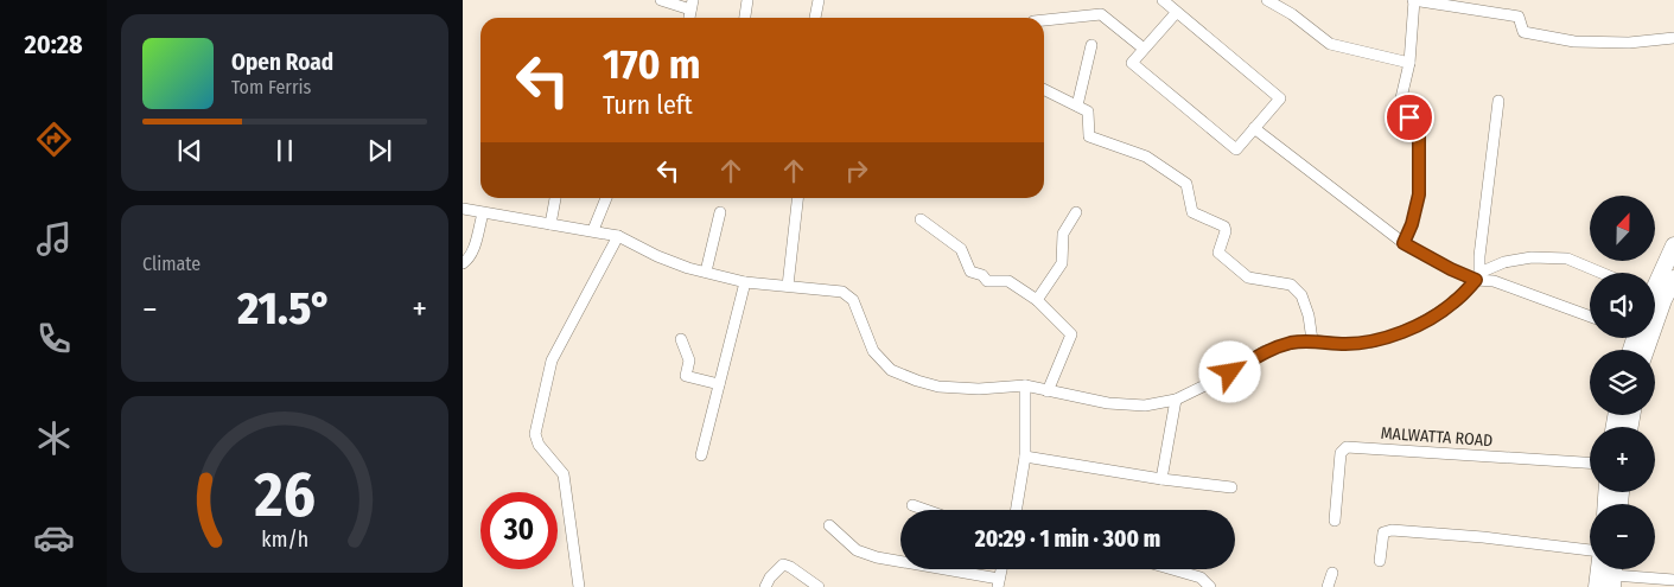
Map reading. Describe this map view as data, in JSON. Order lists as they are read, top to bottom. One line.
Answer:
{"streets":{"street":["MALWATTA ROAD"]},"north":"top","page":{"tabs":"20:28","turn":["170 m","Turn left"],"song":["Open Road","Tom Ferris"],"map_buttons":["+","−"],"tile":"Climate","heat":["−","21.5°","+"],"limit":"30","trip":"20:29 · 1 min · 300 m","gauge":["26","km/h"]}}
